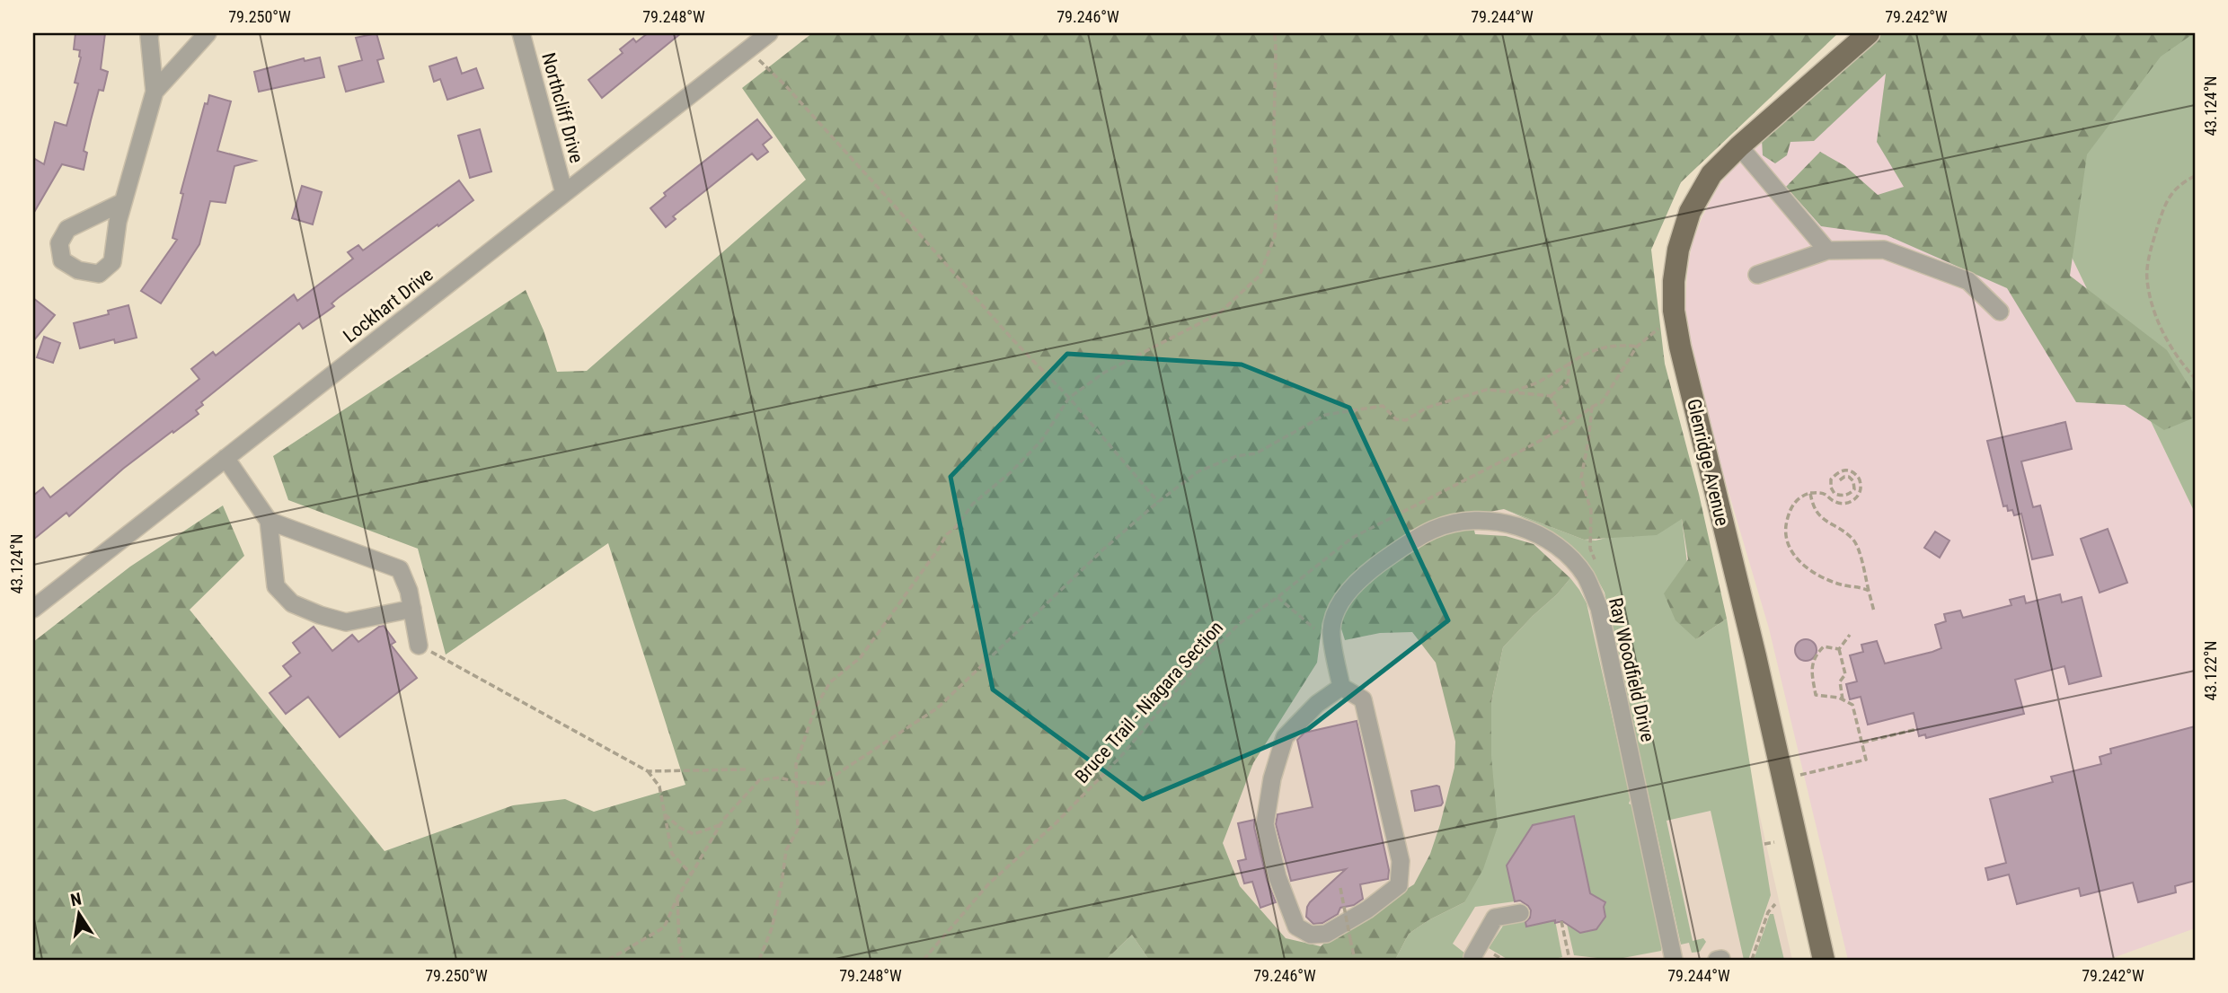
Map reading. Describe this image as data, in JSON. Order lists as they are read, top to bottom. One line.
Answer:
{"streets":{"main road":["Glenridge Avenue"],"street":["Northcliff Drive","Lockhart Drive","Ray Woodfield Drive"],"path":["Bruce Trail - Niagara Section"]},"crossings":[["Northcliff Drive","Lockhart Drive"]],"north":"top","coordinates":["79.250°W","79.248°W","79.246°W","79.244°W","79.242°W","43.124°N","43.122°N"]}
